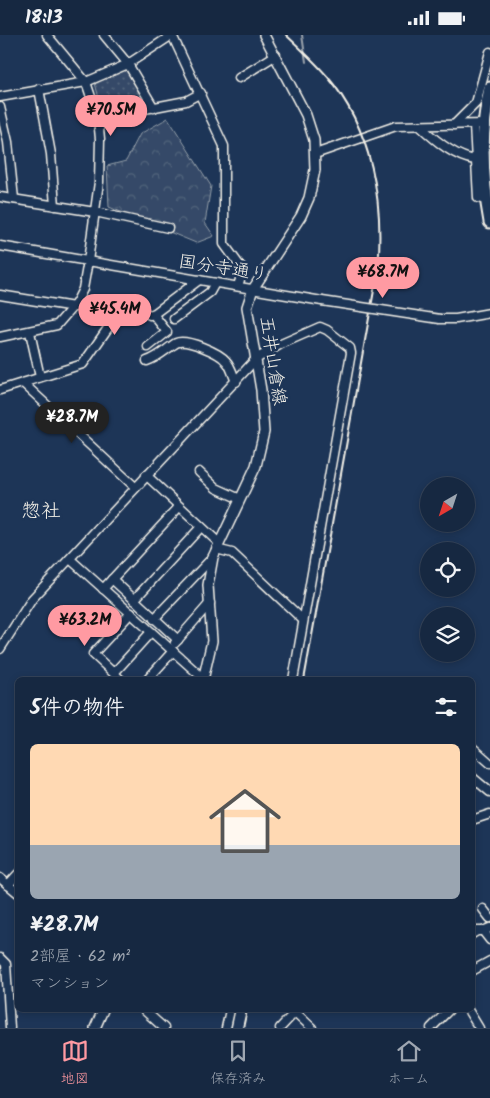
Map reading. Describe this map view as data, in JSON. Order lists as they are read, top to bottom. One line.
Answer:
{"streets":{"main road":["五井山倉線"],"street":["国分寺通り"]},"crossings":[["国分寺通り","五井山倉線"]],"districts":["惣社"],"north":"bottom left","page":{"status":"18:13","price":["¥70.5M","¥68.7M","¥45.4M","¥28.7M","¥63.2M"],"heading":"5件の物件","list":[{"name":"¥28.7M","note":"2部屋 · 62 m² · マンション"}],"tabs":["地図","保存済み","ホーム"]}}
